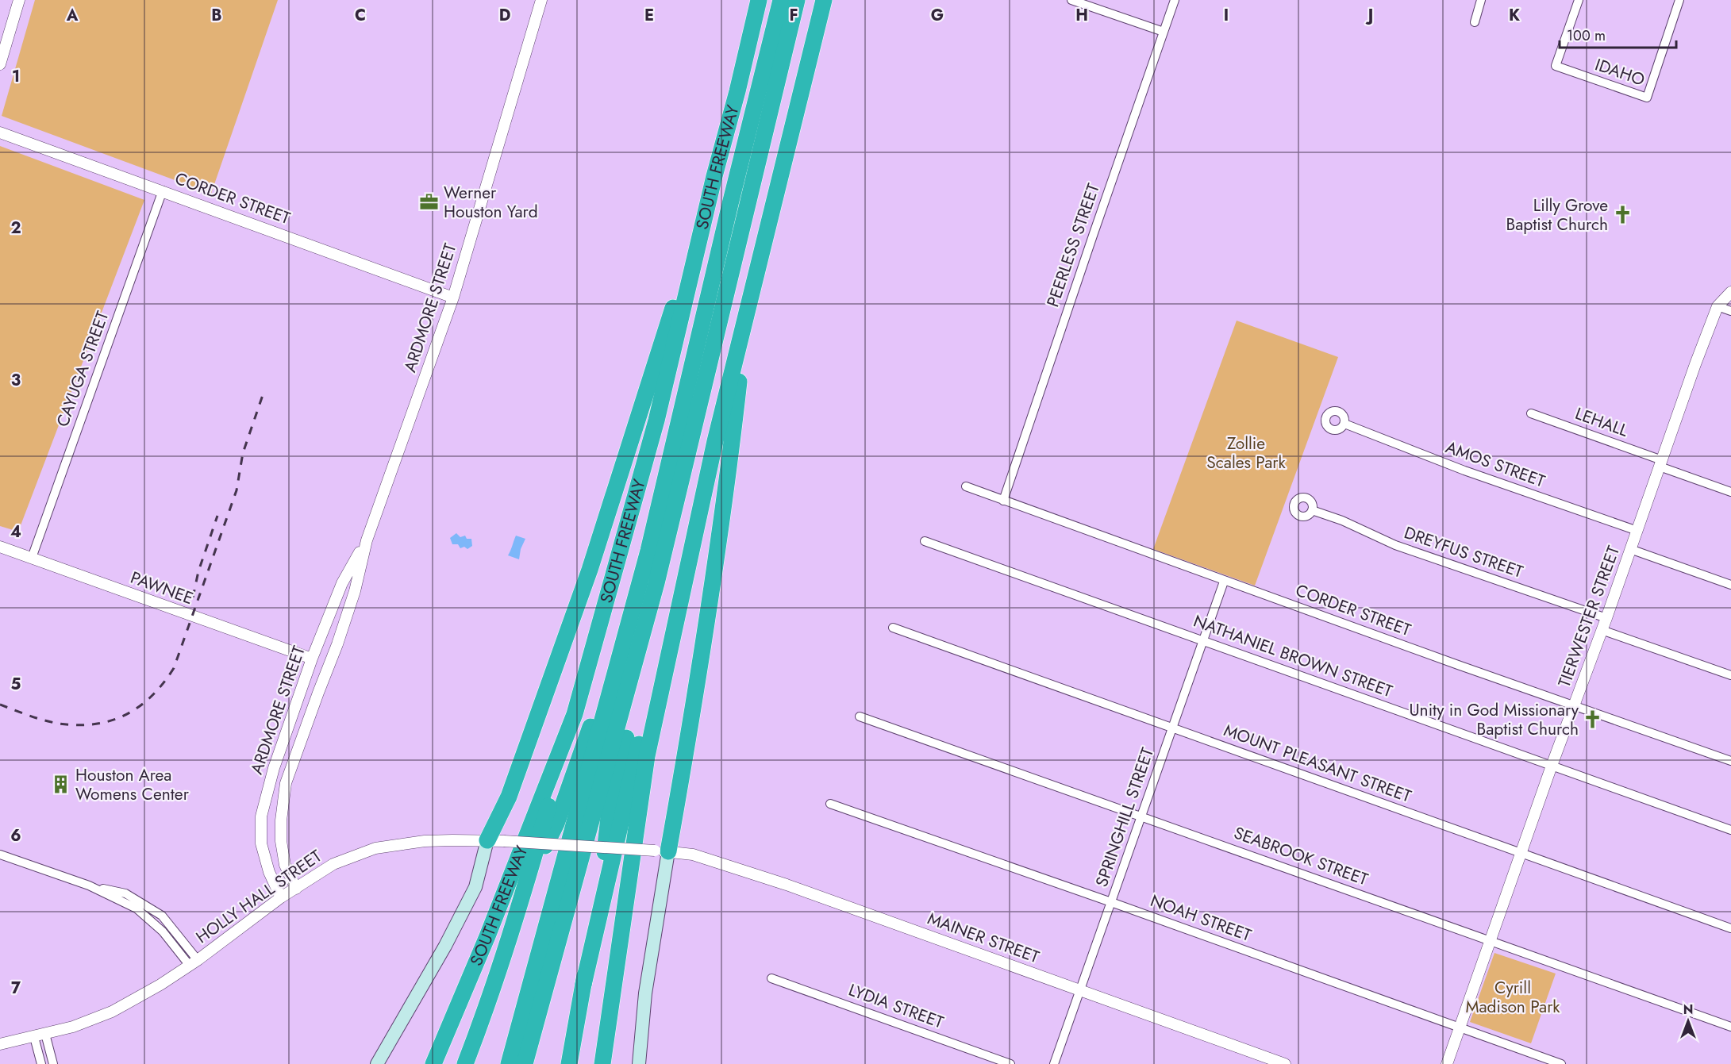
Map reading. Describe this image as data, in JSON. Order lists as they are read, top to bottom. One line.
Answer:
{"streets":{"highway":["SOUTH FREEWAY"],"street":["IDAHO","CORDER STREET","PEERLESS STREET","ARDMORE STREET","CAYUGA STREET","LEHALL","AMOS STREET","DREYFUS STREET","PAWNEE","TIERWESTER STREET","NATHANIEL BROWN STREET","MOUNT PLEASANT STREET","SPRINGHILL STREET","SEABROOK STREET","HOLLY HALL STREET","NOAH STREET","MAINER STREET","LYDIA STREET"]},"crossings":[["CORDER STREET","PEERLESS STREET"],["CORDER STREET","ARDMORE STREET"],["CORDER STREET","CAYUGA STREET"],["CORDER STREET","TIERWESTER STREET"],["CORDER STREET","SPRINGHILL STREET"],["ARDMORE STREET","PAWNEE"],["ARDMORE STREET","HOLLY HALL STREET"],["CAYUGA STREET","PAWNEE"],["LEHALL","TIERWESTER STREET"],["AMOS STREET","TIERWESTER STREET"],["DREYFUS STREET","TIERWESTER STREET"],["TIERWESTER STREET","NATHANIEL BROWN STREET"],["TIERWESTER STREET","MOUNT PLEASANT STREET"],["TIERWESTER STREET","SEABROOK STREET"],["TIERWESTER STREET","NOAH STREET"],["NATHANIEL BROWN STREET","SPRINGHILL STREET"],["MOUNT PLEASANT STREET","SPRINGHILL STREET"],["SPRINGHILL STREET","SEABROOK STREET"],["SPRINGHILL STREET","NOAH STREET"],["SPRINGHILL STREET","MAINER STREET"],["HOLLY HALL STREET","MAINER STREET"]],"parks":["Zollie Scales Park","Cyrill Madison Park"],"places":{"office":["Werner Houston Yard"],"church":["Lilly Grove Baptist Church","Unity in God Missionary Baptist Church"],"building":["Houston Area Womens Center"]},"scale_bar":"100 m","north":"top","grid":{"columns":["A","B","C","D","E","F","G","H","I","J","K"],"rows":["1","2","3","4","5","6","7"]}}
